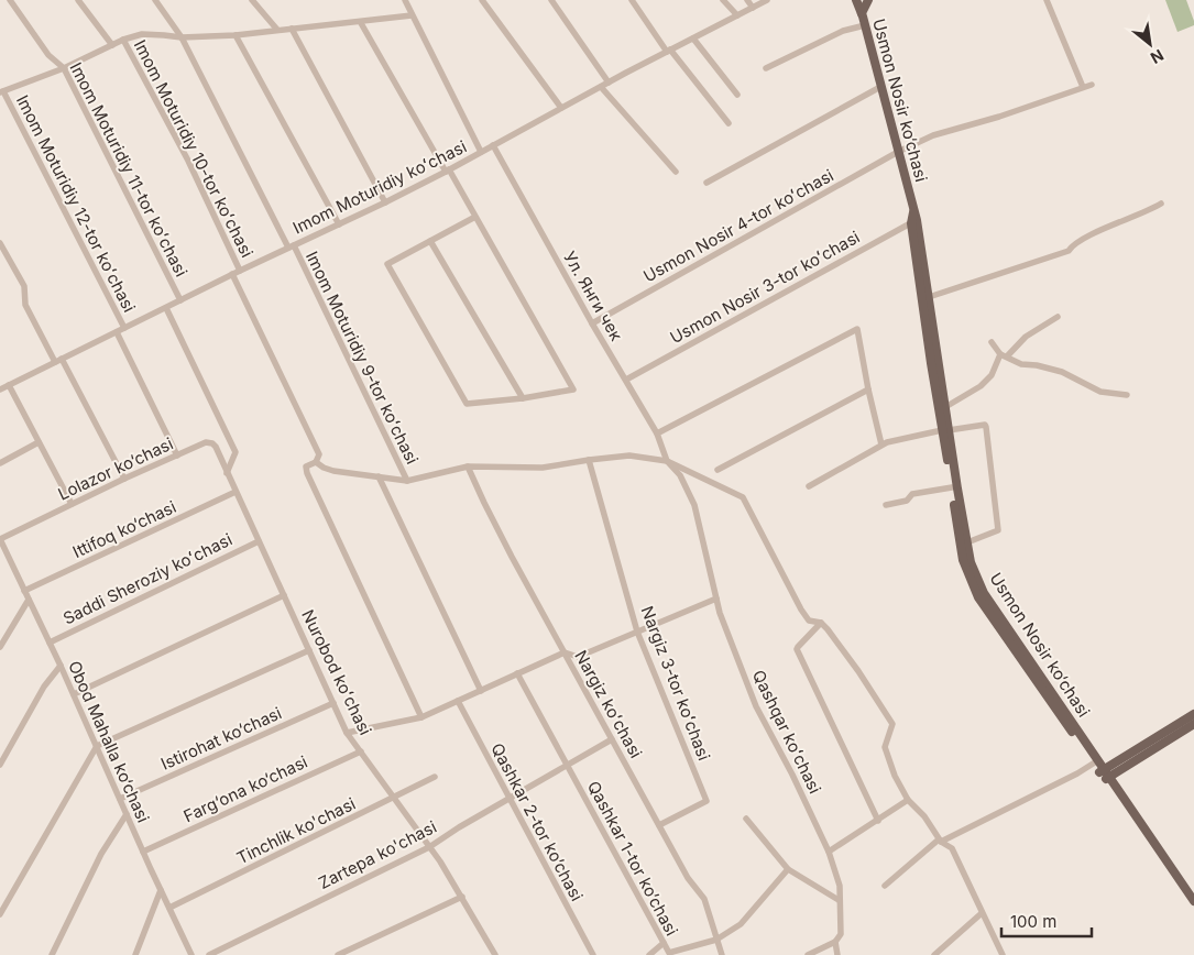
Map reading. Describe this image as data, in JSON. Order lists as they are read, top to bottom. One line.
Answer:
{"streets":{"main road":["Usmon Nosir ko‘chasi"],"street":["Imom Moturidiy 10-tor koʻchasi","Imom Moturidiy 11-tor koʻchasi","Imom Moturidiy koʻchasi","Imom Moturidiy 12-tor koʻchasi","Usmon Nosir 4-tor koʻchasi","Usmon Nosir 3-tor koʻchasi","Ул. Янги чек","Imom Moturidiy 9-tor koʻchasi","Lolazor ko‘chasi","Ittifoq ko‘chasi","Saddi Sheroziy koʻchasi","Nurobod koʻchasi","Nargiz 3-tor koʻchasi","Nargiz koʻchasi","Qashqar koʻchasi","Istirohat ko‘chasi","Obod Mahalla ko‘chasi","Farg‘ona ko‘chasi","Qashkar 2-tor koʼchasi","Tinchlik ko'chasi","Zartepa ko'chasi","Qashkar 1-tor koʼchasi"]},"crossings":[["Usmon Nosir ko‘chasi","Usmon Nosir 4-tor koʻchasi"],["Usmon Nosir ko‘chasi","Usmon Nosir 3-tor koʻchasi"],["Imom Moturidiy 10-tor koʻchasi","Imom Moturidiy koʻchasi"],["Imom Moturidiy 10-tor koʻchasi","Imom Moturidiy 9-tor koʻchasi"],["Imom Moturidiy 11-tor koʻchasi","Imom Moturidiy koʻchasi"],["Imom Moturidiy koʻchasi","Imom Moturidiy 12-tor koʻchasi"],["Imom Moturidiy koʻchasi","Ул. Янги чек"],["Imom Moturidiy koʻchasi","Imom Moturidiy 9-tor koʻchasi"],["Imom Moturidiy 12-tor koʻchasi","Lolazor ko‘chasi"],["Usmon Nosir 4-tor koʻchasi","Ул. Янги чек"],["Usmon Nosir 3-tor koʻchasi","Ул. Янги чек"],["Ул. Янги чек","Imom Moturidiy 9-tor koʻchasi"],["Ул. Янги чек","Qashqar koʻchasi"],["Imom Moturidiy 9-tor koʻchasi","Nargiz 3-tor koʻchasi"],["Imom Moturidiy 9-tor koʻchasi","Nargiz koʻchasi"],["Imom Moturidiy 9-tor koʻchasi","Qashqar koʻchasi"],["Lolazor ko‘chasi","Nurobod koʻchasi"],["Lolazor ko‘chasi","Obod Mahalla ko‘chasi"],["Ittifoq ko‘chasi","Nurobod koʻchasi"],["Ittifoq ko‘chasi","Obod Mahalla ko‘chasi"],["Saddi Sheroziy koʻchasi","Nurobod koʻchasi"],["Saddi Sheroziy koʻchasi","Obod Mahalla ko‘chasi"],["Nurobod koʻchasi","Istirohat ko‘chasi"],["Nurobod koʻchasi","Farg‘ona ko‘chasi"],["Nurobod koʻchasi","Tinchlik ko'chasi"],["Nurobod koʻchasi","Zartepa ko'chasi"],["Nargiz 3-tor koʻchasi","Nargiz koʻchasi"],["Nargiz koʻchasi","Zartepa ko'chasi"],["Nargiz koʻchasi","Qashkar 1-tor koʼchasi"],["Istirohat ko‘chasi","Obod Mahalla ko‘chasi"],["Obod Mahalla ko‘chasi","Farg‘ona ko‘chasi"],["Obod Mahalla ko‘chasi","Tinchlik ko'chasi"],["Qashkar 2-tor koʼchasi","Zartepa ko'chasi"],["Zartepa ko'chasi","Qashkar 1-tor koʼchasi"]],"scale_bar":"100 m","north":"bottom right"}
